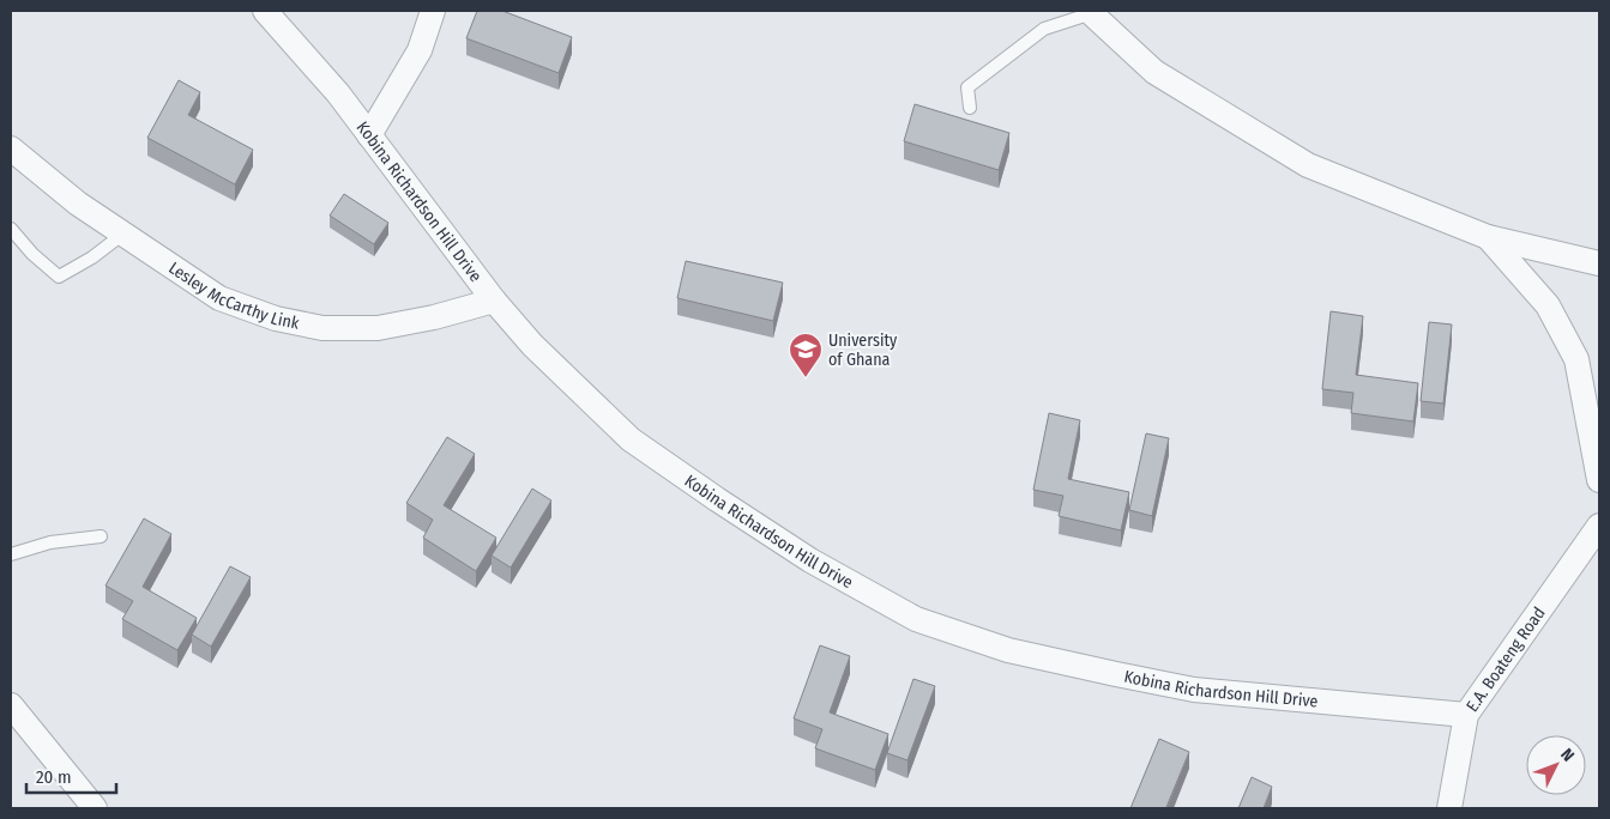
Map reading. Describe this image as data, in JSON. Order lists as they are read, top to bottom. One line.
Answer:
{"streets":{"street":["Kobina Richardson Hill Drive","Lesley McCarthy Link","E.A. Boateng Road"]},"crossings":[["Kobina Richardson Hill Drive","Lesley McCarthy Link"],["Kobina Richardson Hill Drive","E.A. Boateng Road"]],"places":{"school or university":["University of Ghana"]},"scale_bar":"20 m","north":"top right"}
